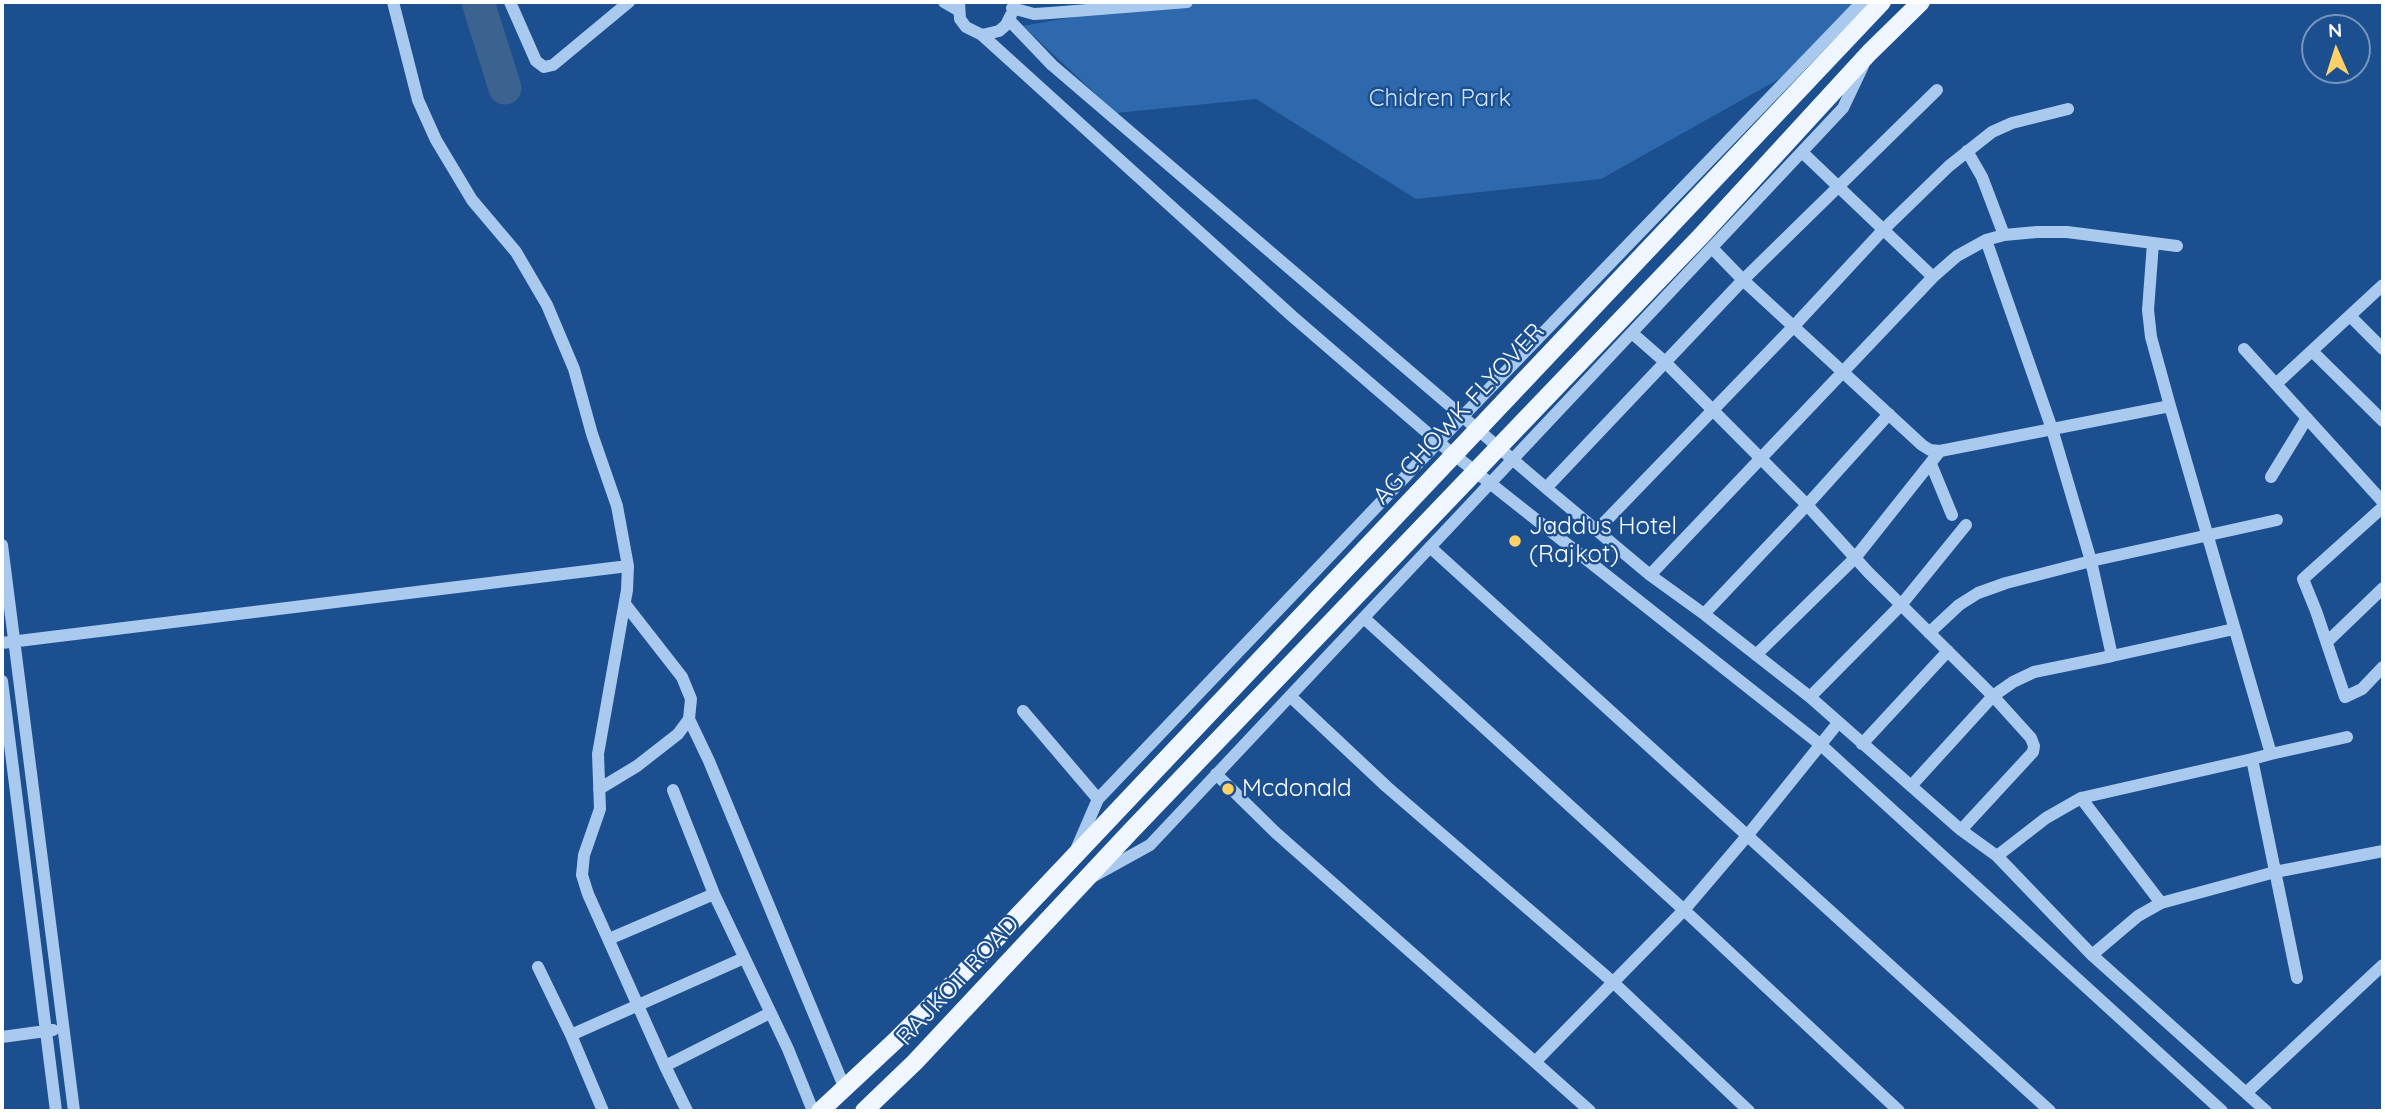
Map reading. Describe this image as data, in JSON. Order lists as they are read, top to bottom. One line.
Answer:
{"streets":{"main road":["AG CHOWK FLYOVER","RAJKOT ROAD"]},"crossings":[["AG CHOWK FLYOVER","RAJKOT ROAD"]],"parks":["Chidren Park"],"places":["Jaddus Hotel (Rajkot)","Mcdonald"],"north":"top"}
